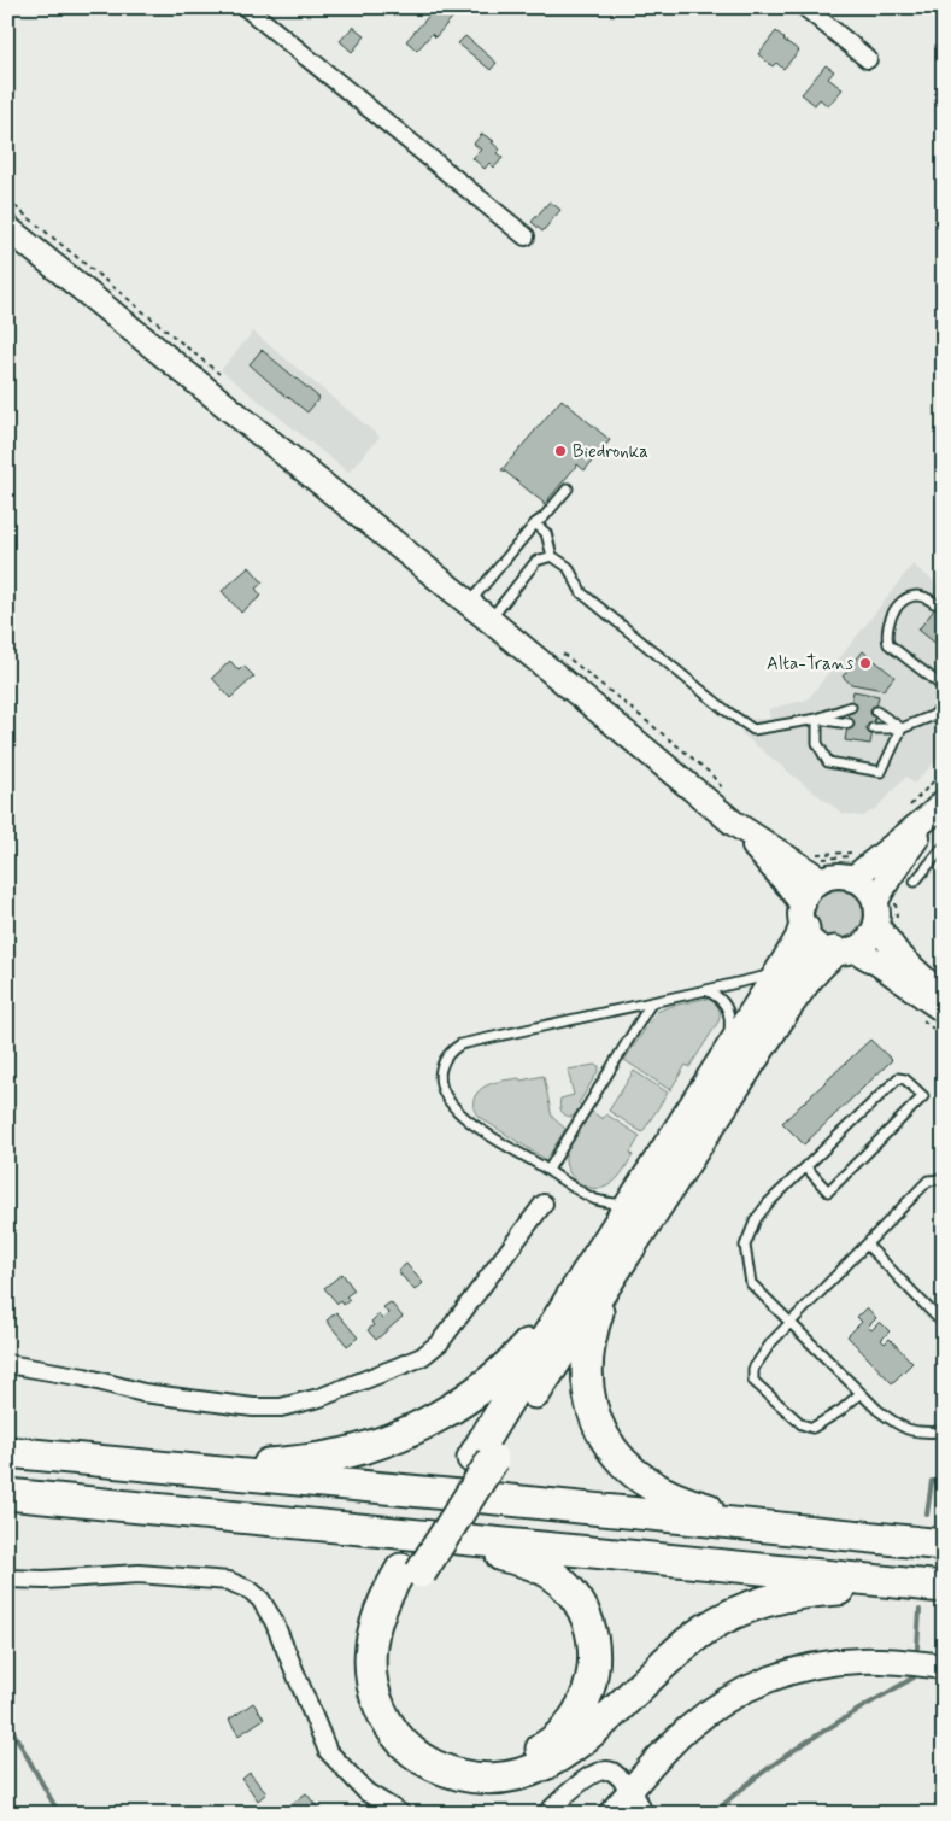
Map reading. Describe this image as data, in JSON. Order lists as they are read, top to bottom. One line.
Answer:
{"places":["Biedronka","Alta-Trans"]}
